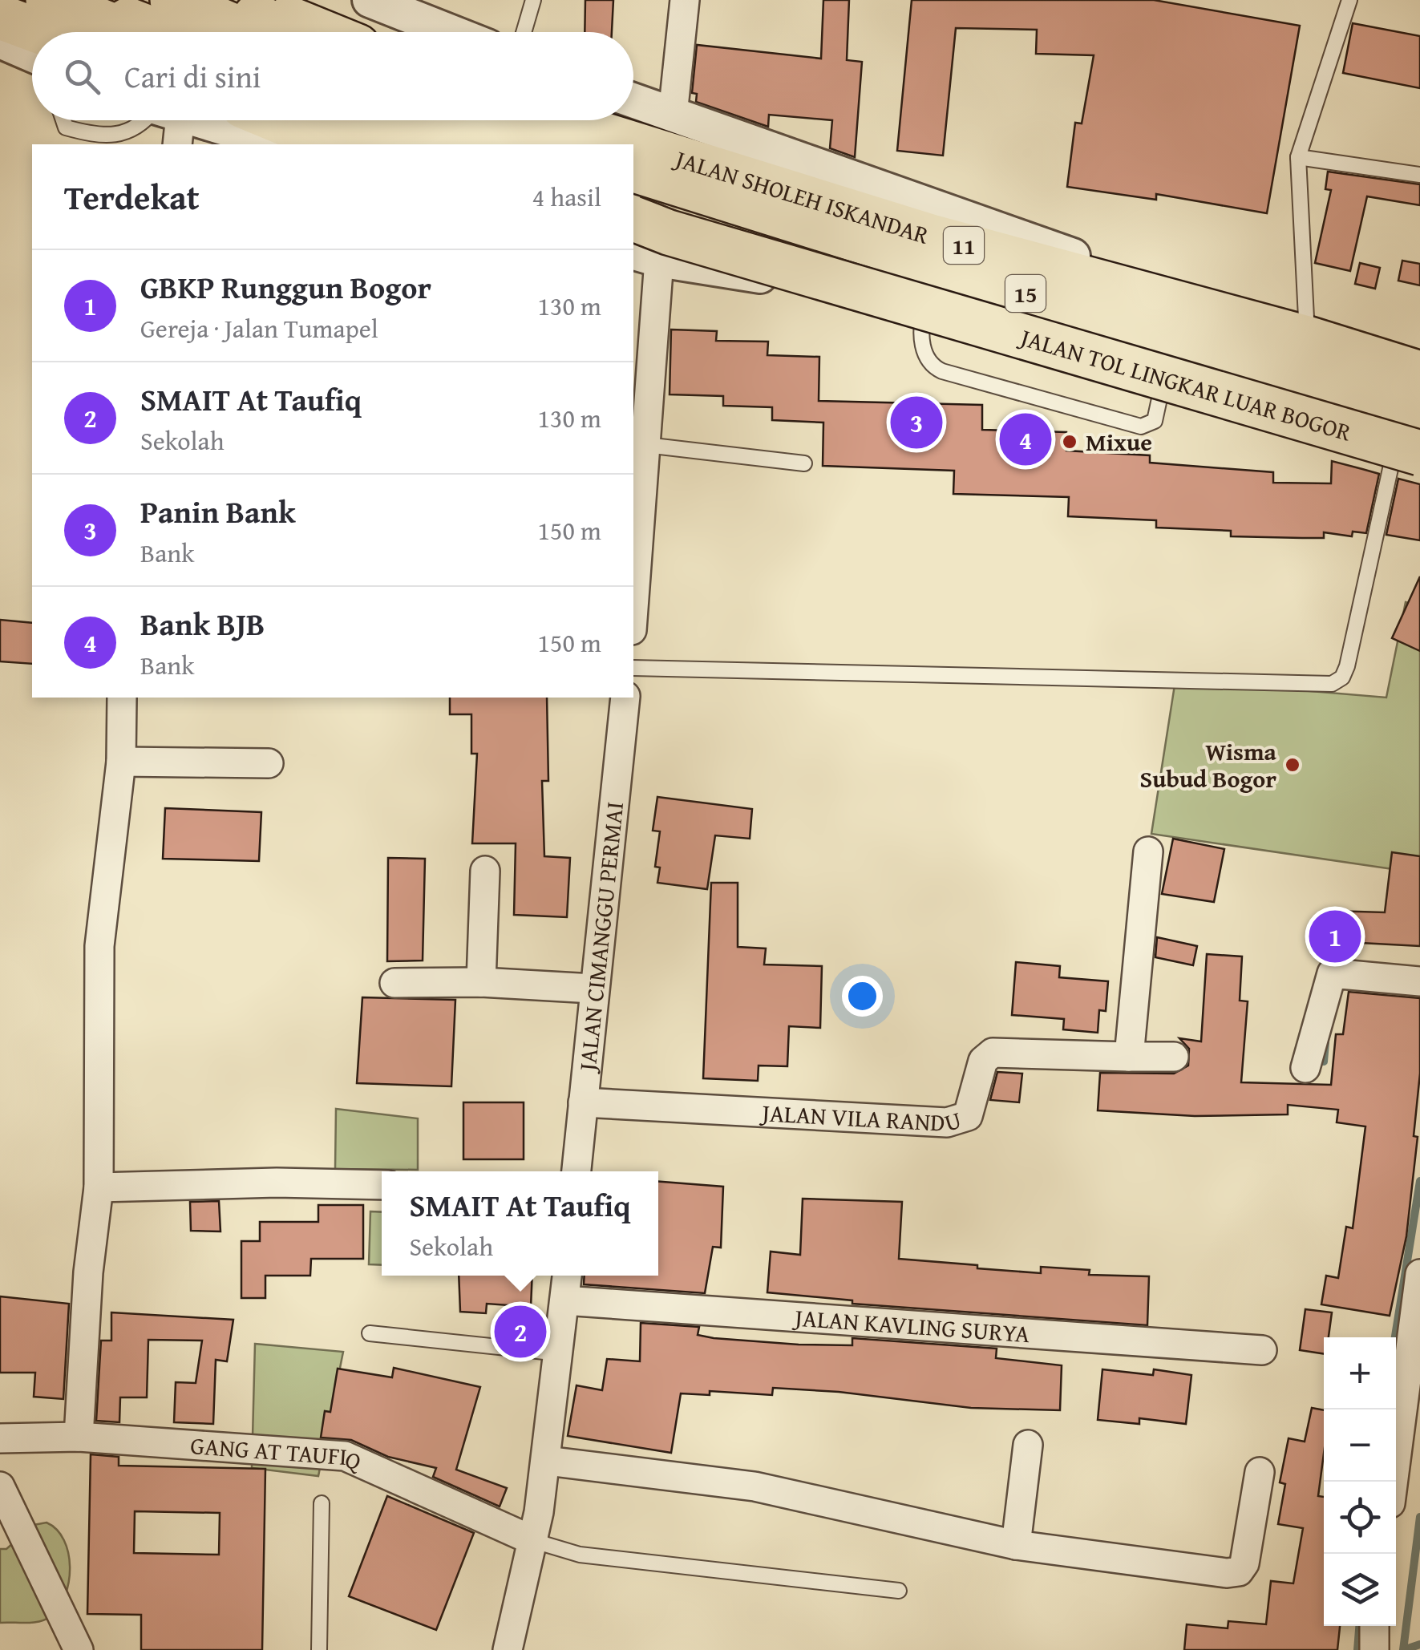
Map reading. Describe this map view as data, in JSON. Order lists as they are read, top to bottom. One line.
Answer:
{"streets":{"highway":["JALAN SHOLEH ISKANDAR","11","15","JALAN TOL LINGKAR LUAR BOGOR"],"street":["JALAN CIMANGGU PERMAI","JALAN VILA RANDU","JALAN KAVLING SURYA","GANG AT TAUFIQ"]},"crossings":[["JALAN CIMANGGU PERMAI","JALAN VILA RANDU"]],"places":["Mixue","Wisma Subud Bogor"],"page":{"search":"Cari di sini","heading":["Terdekat","4 hasil"],"list":[{"mark":"1","name":"GBKP Runggun Bogor","note":"Gereja · Jalan Tumapel","value":"130 m"},{"mark":"2","name":"SMAIT At Taufiq","note":"Sekolah","value":"130 m"},{"mark":"3","name":"Panin Bank","note":"Bank","value":"150 m"},{"mark":"4","name":"Bank BJB","note":"Bank","value":"150 m"}],"pins":["3","4","1","2"],"popup":["SMAIT At Taufiq","Sekolah"],"map_buttons":["+","−"]}}
